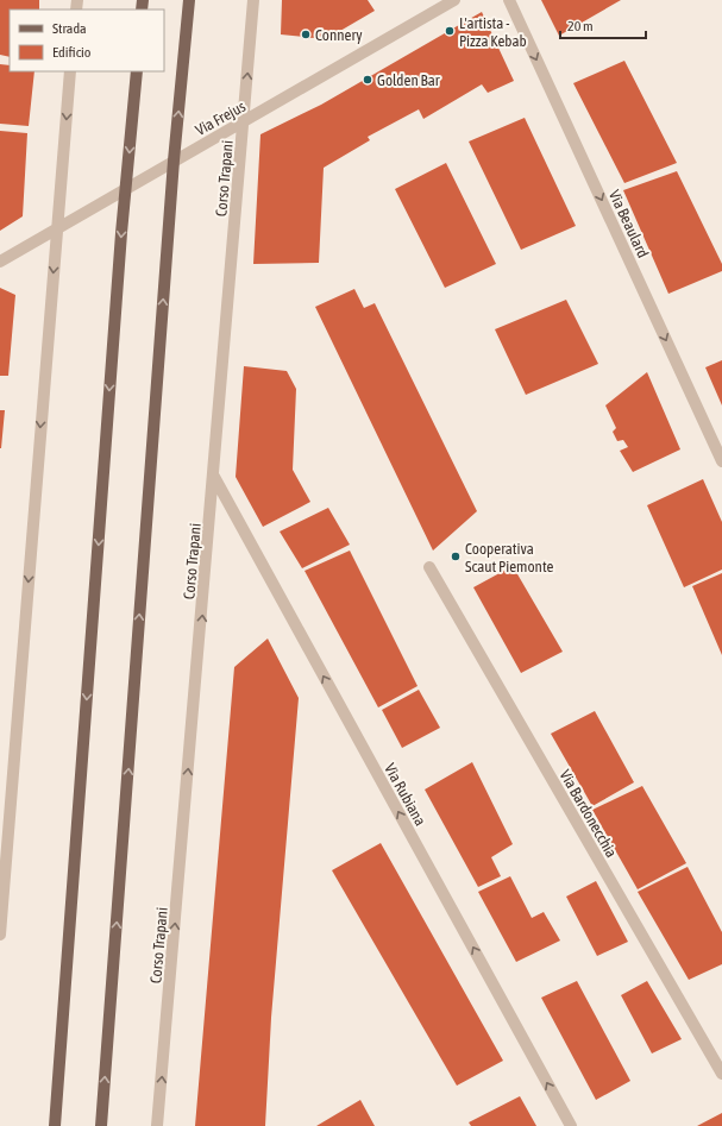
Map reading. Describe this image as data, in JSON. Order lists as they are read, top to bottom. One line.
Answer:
{"streets":{"street":["Via Frejus","Corso Trapani","Via Beaulard","Via Rubiana","Via Bardonecchia"]},"crossings":[["Via Frejus","Corso Trapani"],["Corso Trapani","Via Rubiana"]],"one_way":["Corso Trapani","Via Beaulard","Via Rubiana"],"places":["L'artista - Pizza Kebab","Connery","Golden Bar","Cooperativa Scaut Piemonte"],"legend":["Strada","Edificio"],"scale_bar":"20 m"}
